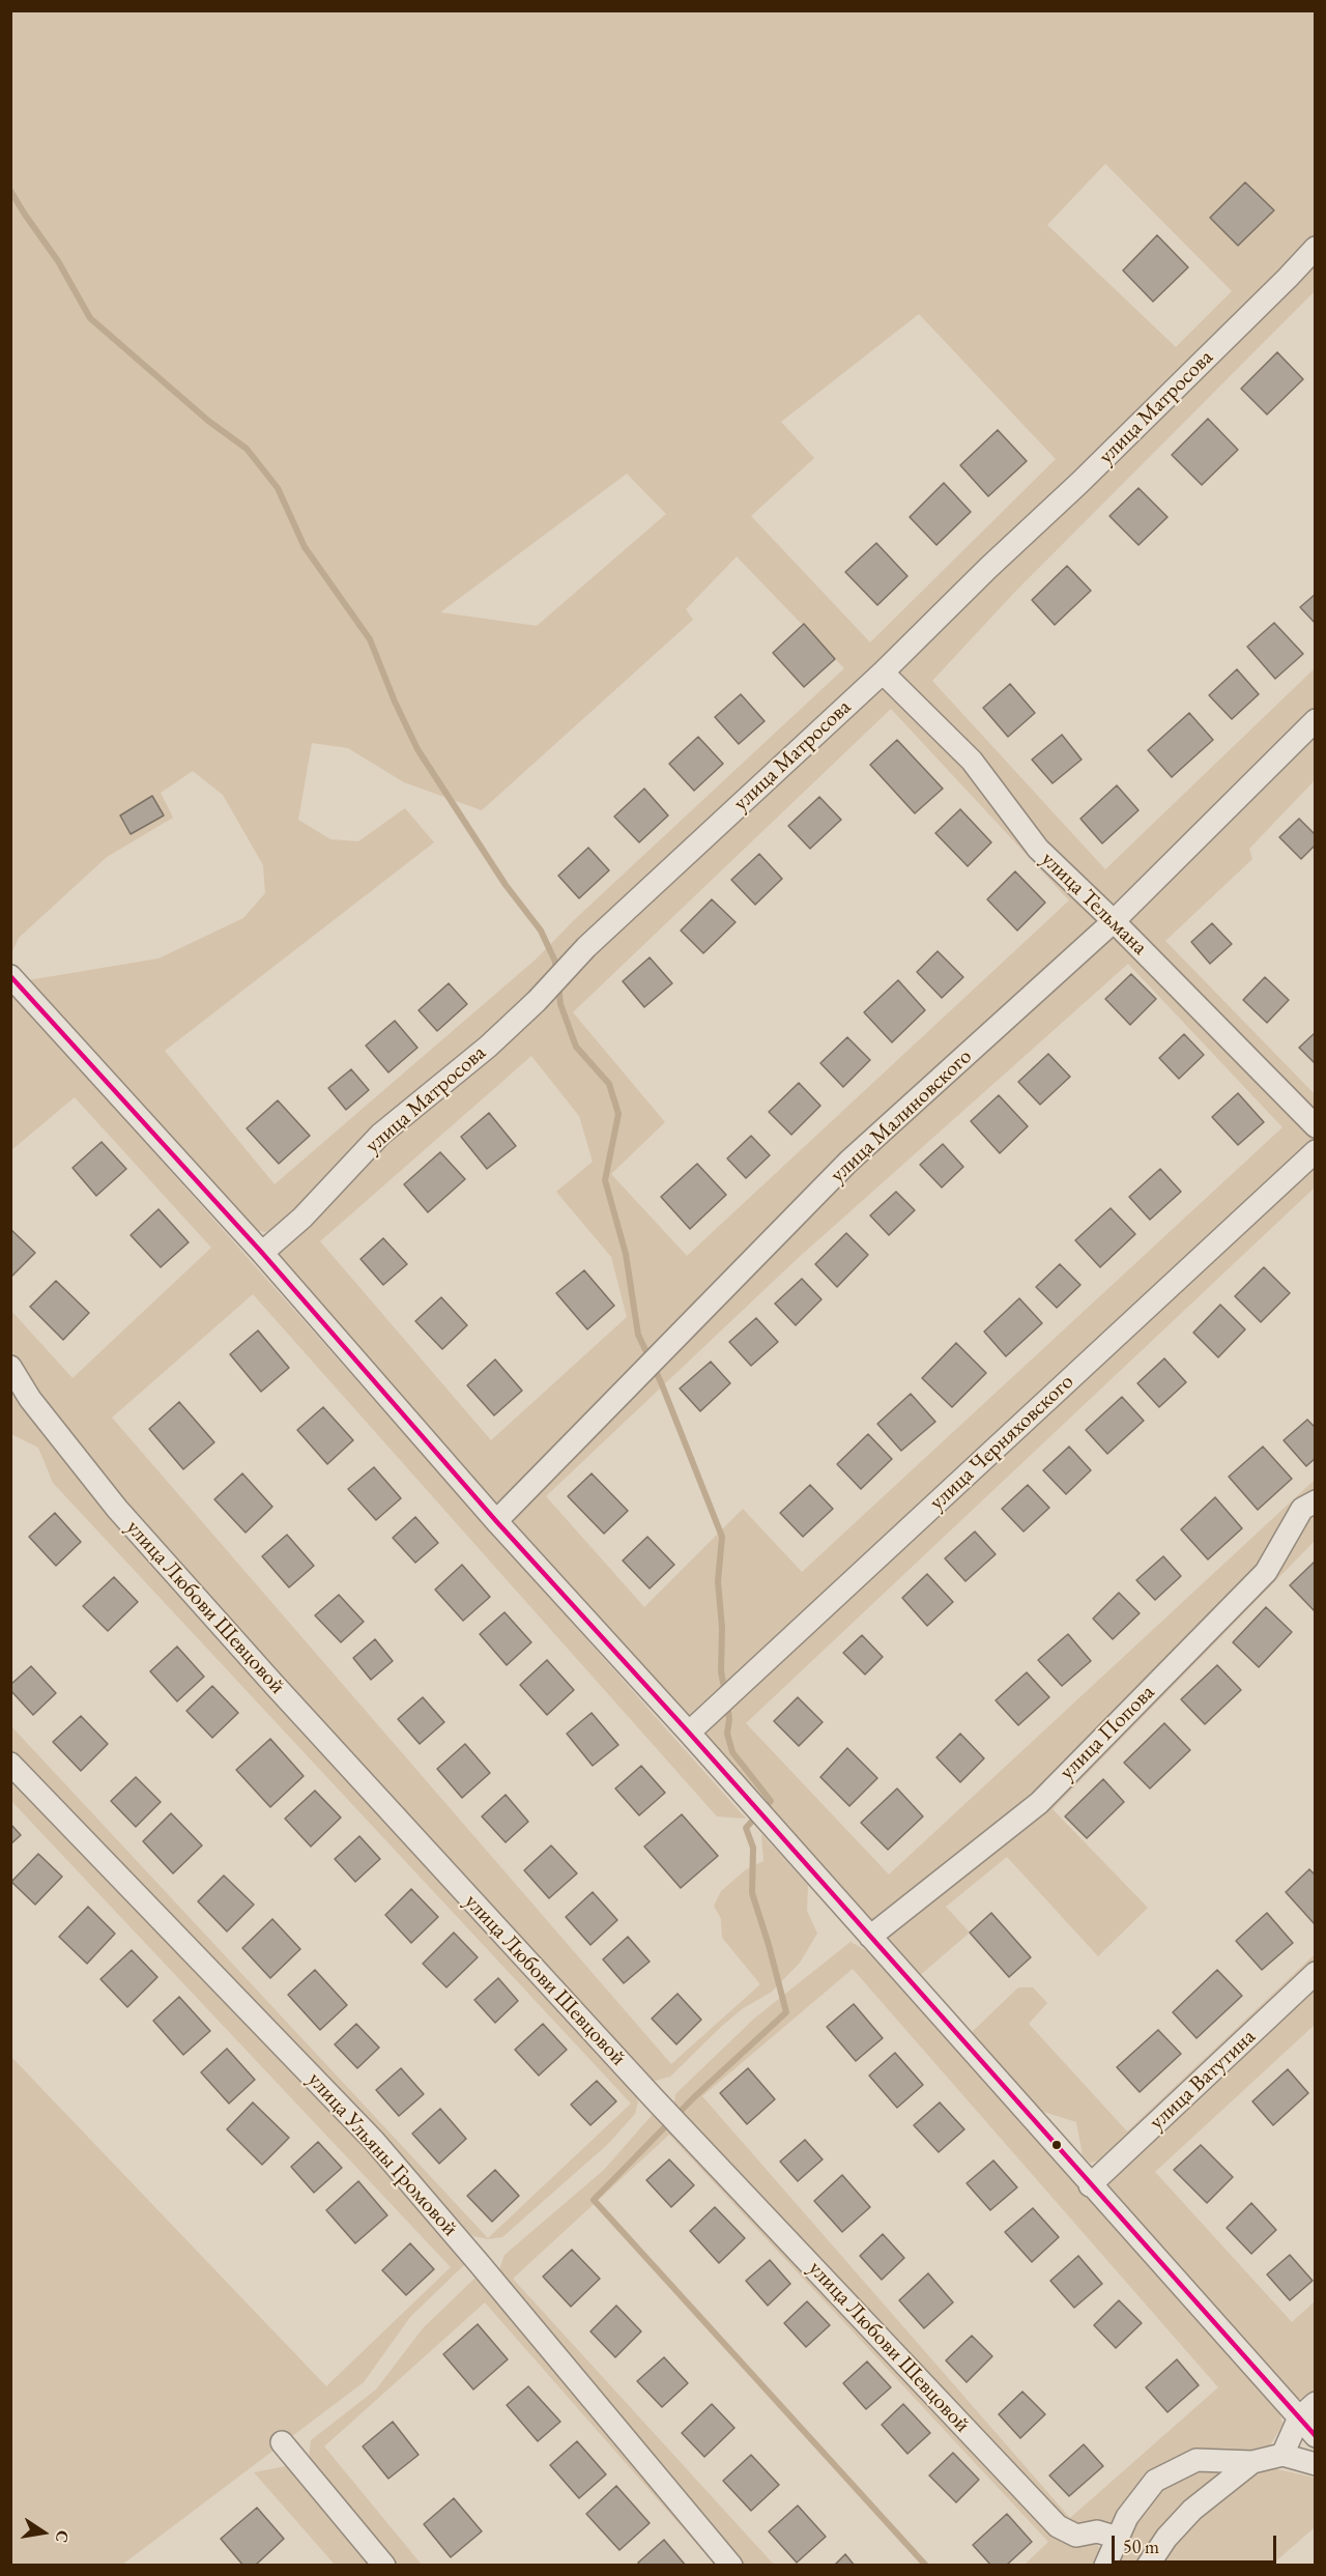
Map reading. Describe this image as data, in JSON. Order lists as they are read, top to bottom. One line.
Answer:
{"streets":{"street":["улица Матросова","улица Тельмана","улица Малиновского","улица Черняховского","улица Любови Шевцовой","улица Попова","улица Ватутина","улица Ульяны Громовой"]},"crossings":[["улица Матросова","улица Тельмана"],["улица Тельмана","улица Малиновского"]],"scale_bar":"50 m","north":"right"}
